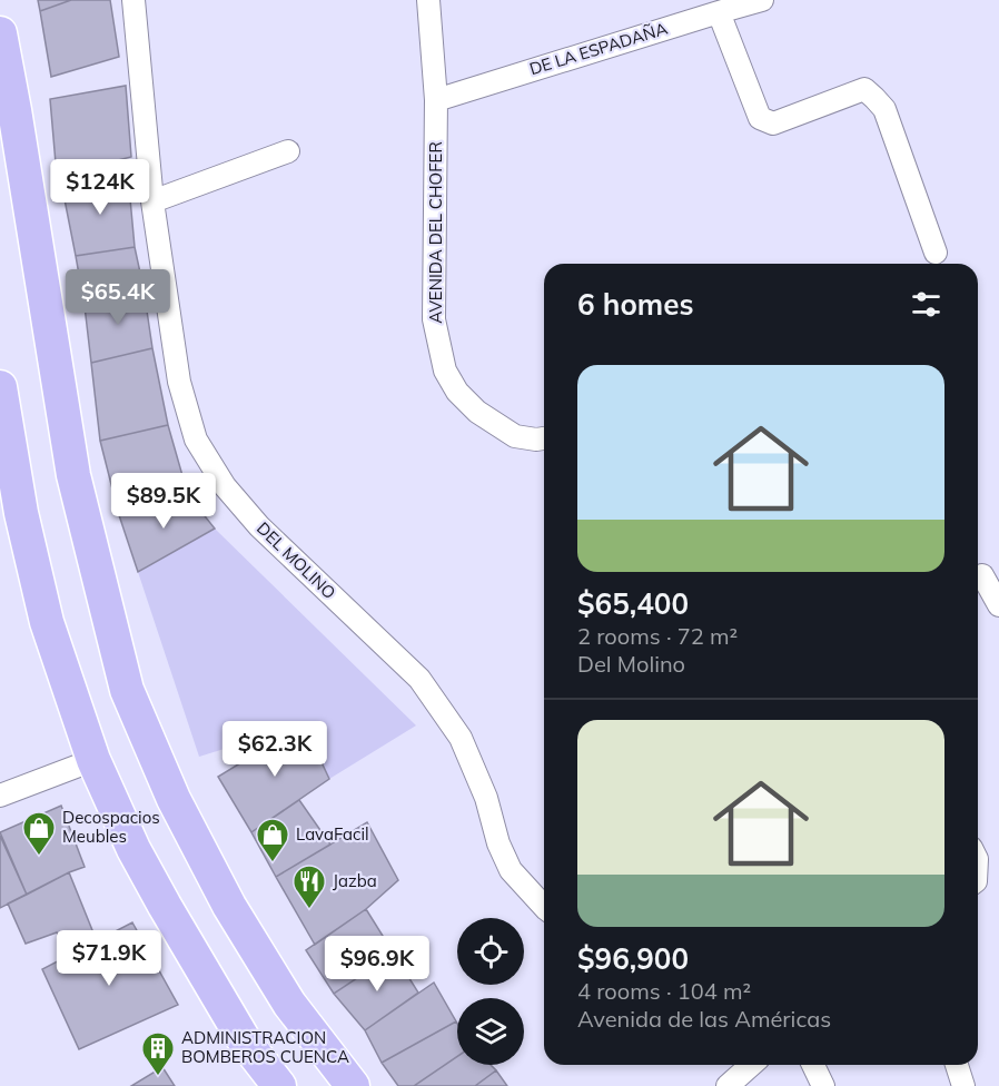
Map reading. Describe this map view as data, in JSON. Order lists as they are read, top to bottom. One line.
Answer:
{"streets":{"street":["DE LA ESPADAÑA","AVENIDA DEL CHOFER","DEL MOLINO"]},"crossings":[["DE LA ESPADAÑA","AVENIDA DEL CHOFER"]],"places":{"shop":["Decospacios Meubles","LavaFacil"],"restaurant":["Jazba"],"building":["ADMINISTRACION BOMBEROS CUENCA"]},"page":{"price":["$124K","$65.4K","$89.5K","$62.3K","$71.9K","$96.9K"],"heading":"6 homes","list":[{"name":"$65,400","note":"2 rooms · 72 m² · Del Molino"},{"name":"$96,900","note":"4 rooms · 104 m² · Avenida de las Américas"}]}}
